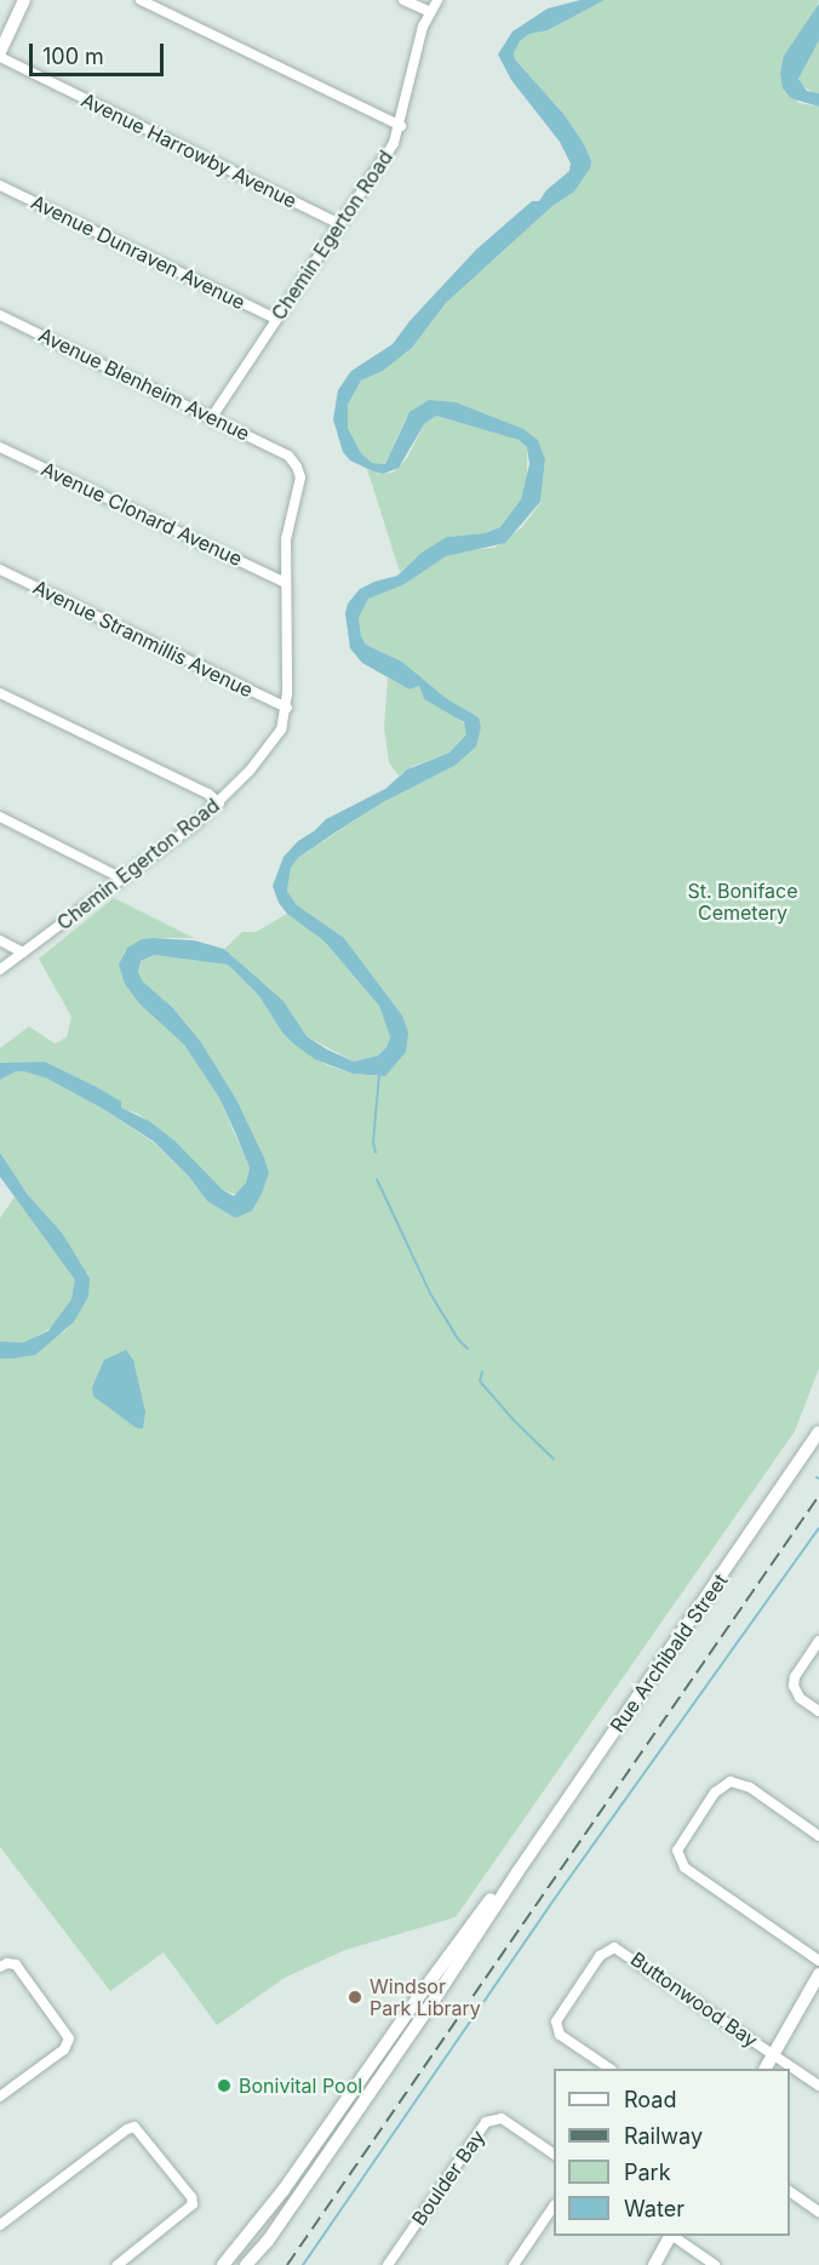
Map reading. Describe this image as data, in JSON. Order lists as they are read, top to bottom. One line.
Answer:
{"streets":{"main road":["Rue Archibald Street"],"street":["Avenue Harrowby Avenue","Chemin Egerton Road","Avenue Dunraven Avenue","Avenue Blenheim Avenue","Avenue Clonard Avenue","Avenue Stranmillis Avenue","Buttonwood Bay","Boulder Bay"]},"crossings":[["Avenue Harrowby Avenue","Chemin Egerton Road"],["Chemin Egerton Road","Avenue Dunraven Avenue"],["Chemin Egerton Road","Avenue Blenheim Avenue"],["Chemin Egerton Road","Avenue Clonard Avenue"],["Chemin Egerton Road","Avenue Stranmillis Avenue"]],"parks":["St. Boniface Cemetery"],"places":["Windsor Park Library","Bonivital Pool"],"legend":["Road","Railway","Park","Water"],"scale_bar":"100 m"}
